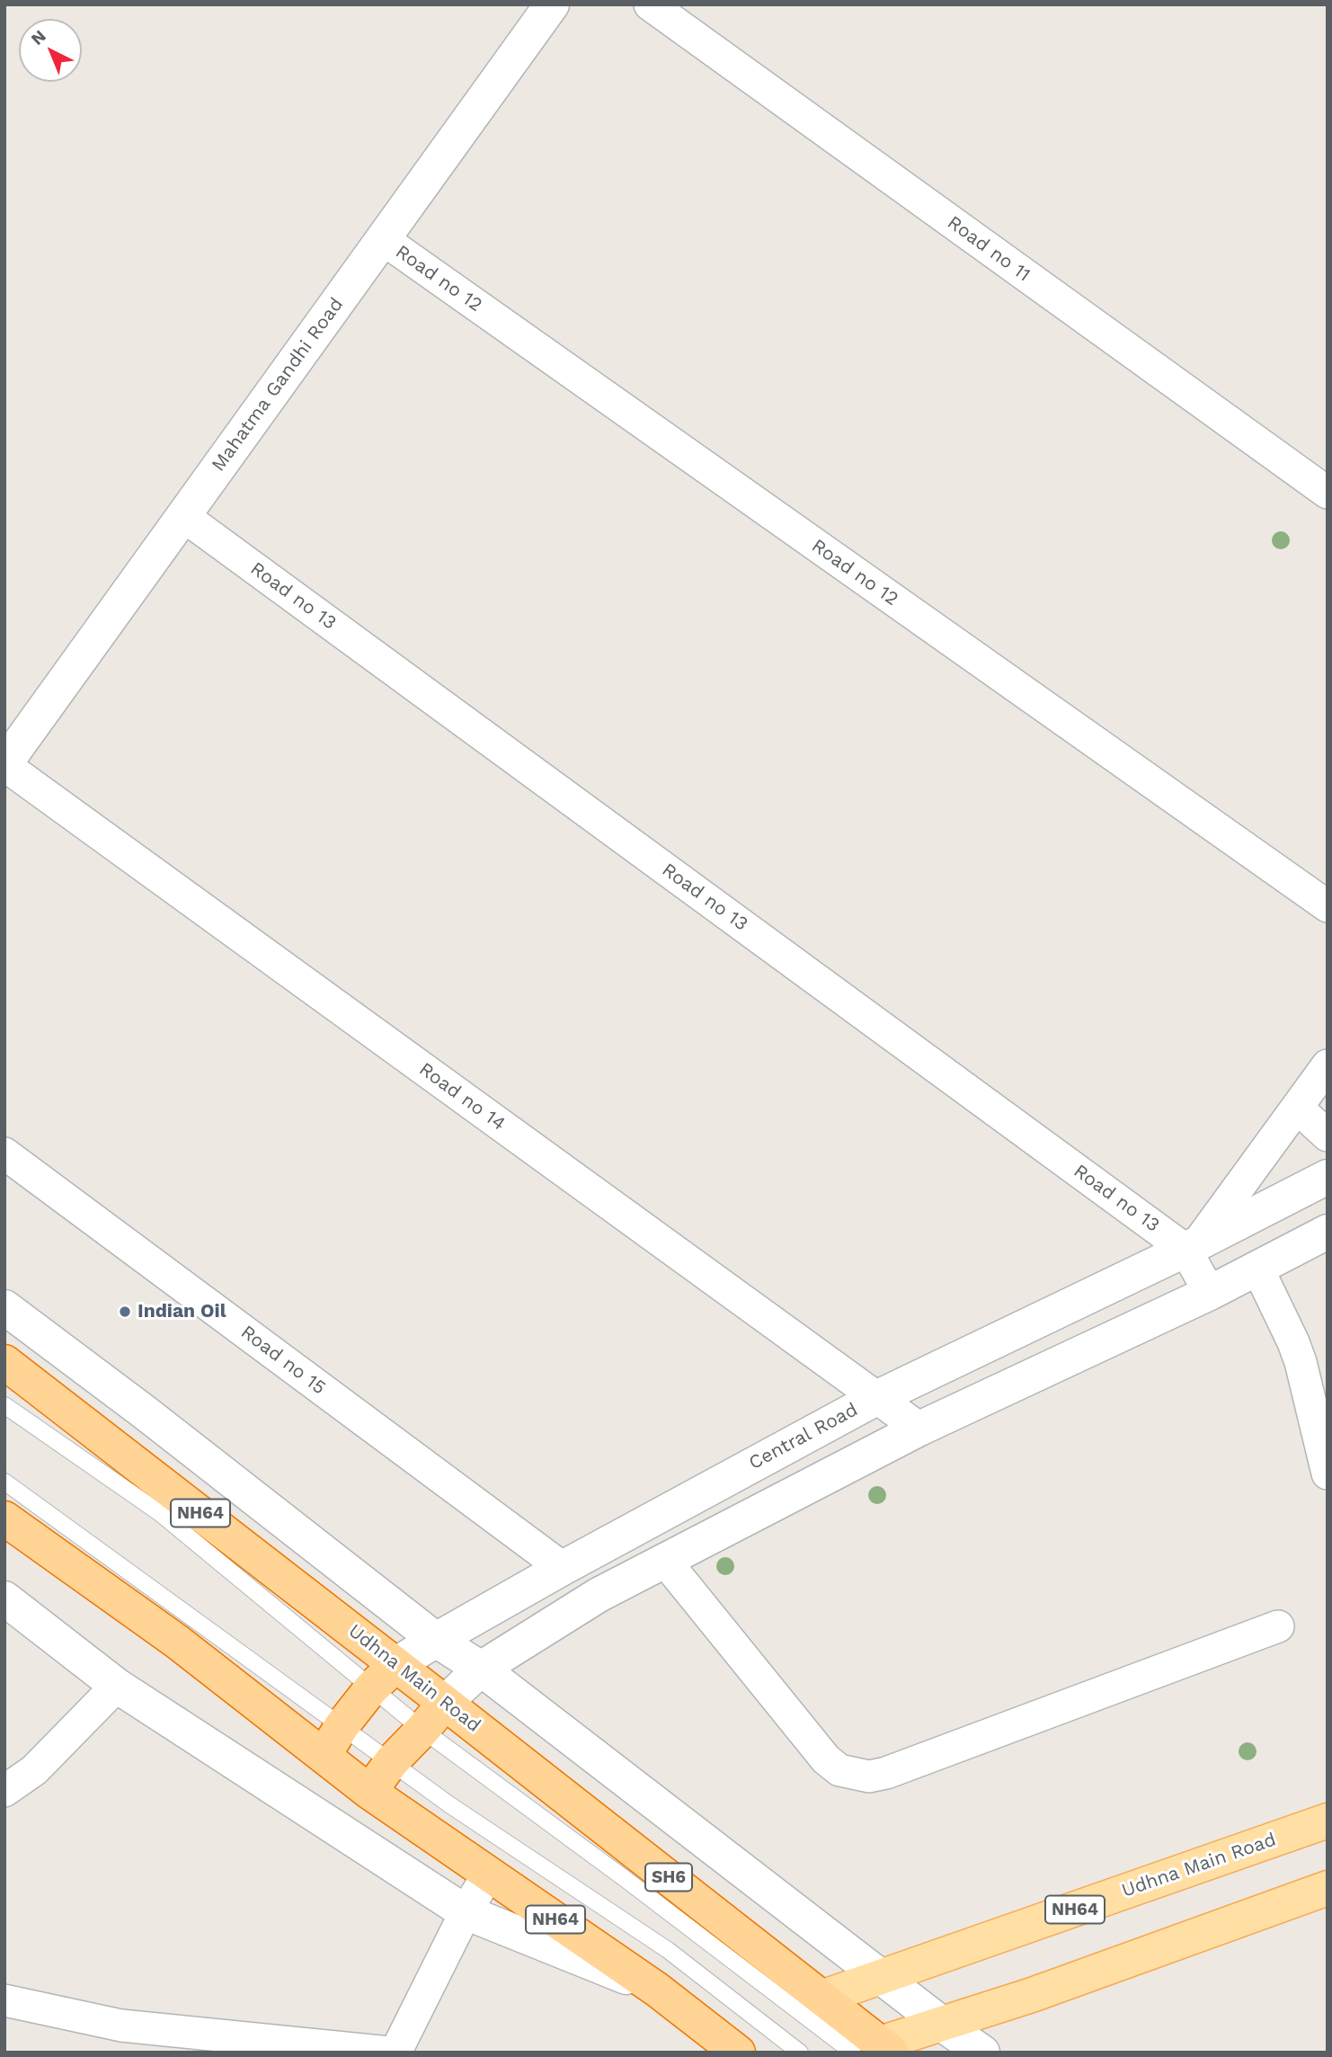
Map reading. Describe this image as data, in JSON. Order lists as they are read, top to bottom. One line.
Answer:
{"streets":{"highway":["Central Road","NH64","Udhna Main Road","SH6"],"street":["Road no 11","Road no 12","Mahatma Gandhi Road","Road no 13","Road no 14","Road no 15"]},"crossings":[["Road no 12","Mahatma Gandhi Road"],["Mahatma Gandhi Road","Road no 13"],["Mahatma Gandhi Road","Road no 14"],["Road no 13","Central Road"],["Road no 14","Central Road"],["Road no 15","Central Road"],["Central Road","NH64"],["Central Road","Udhna Main Road"]],"places":["Indian Oil"],"north":"top left"}
